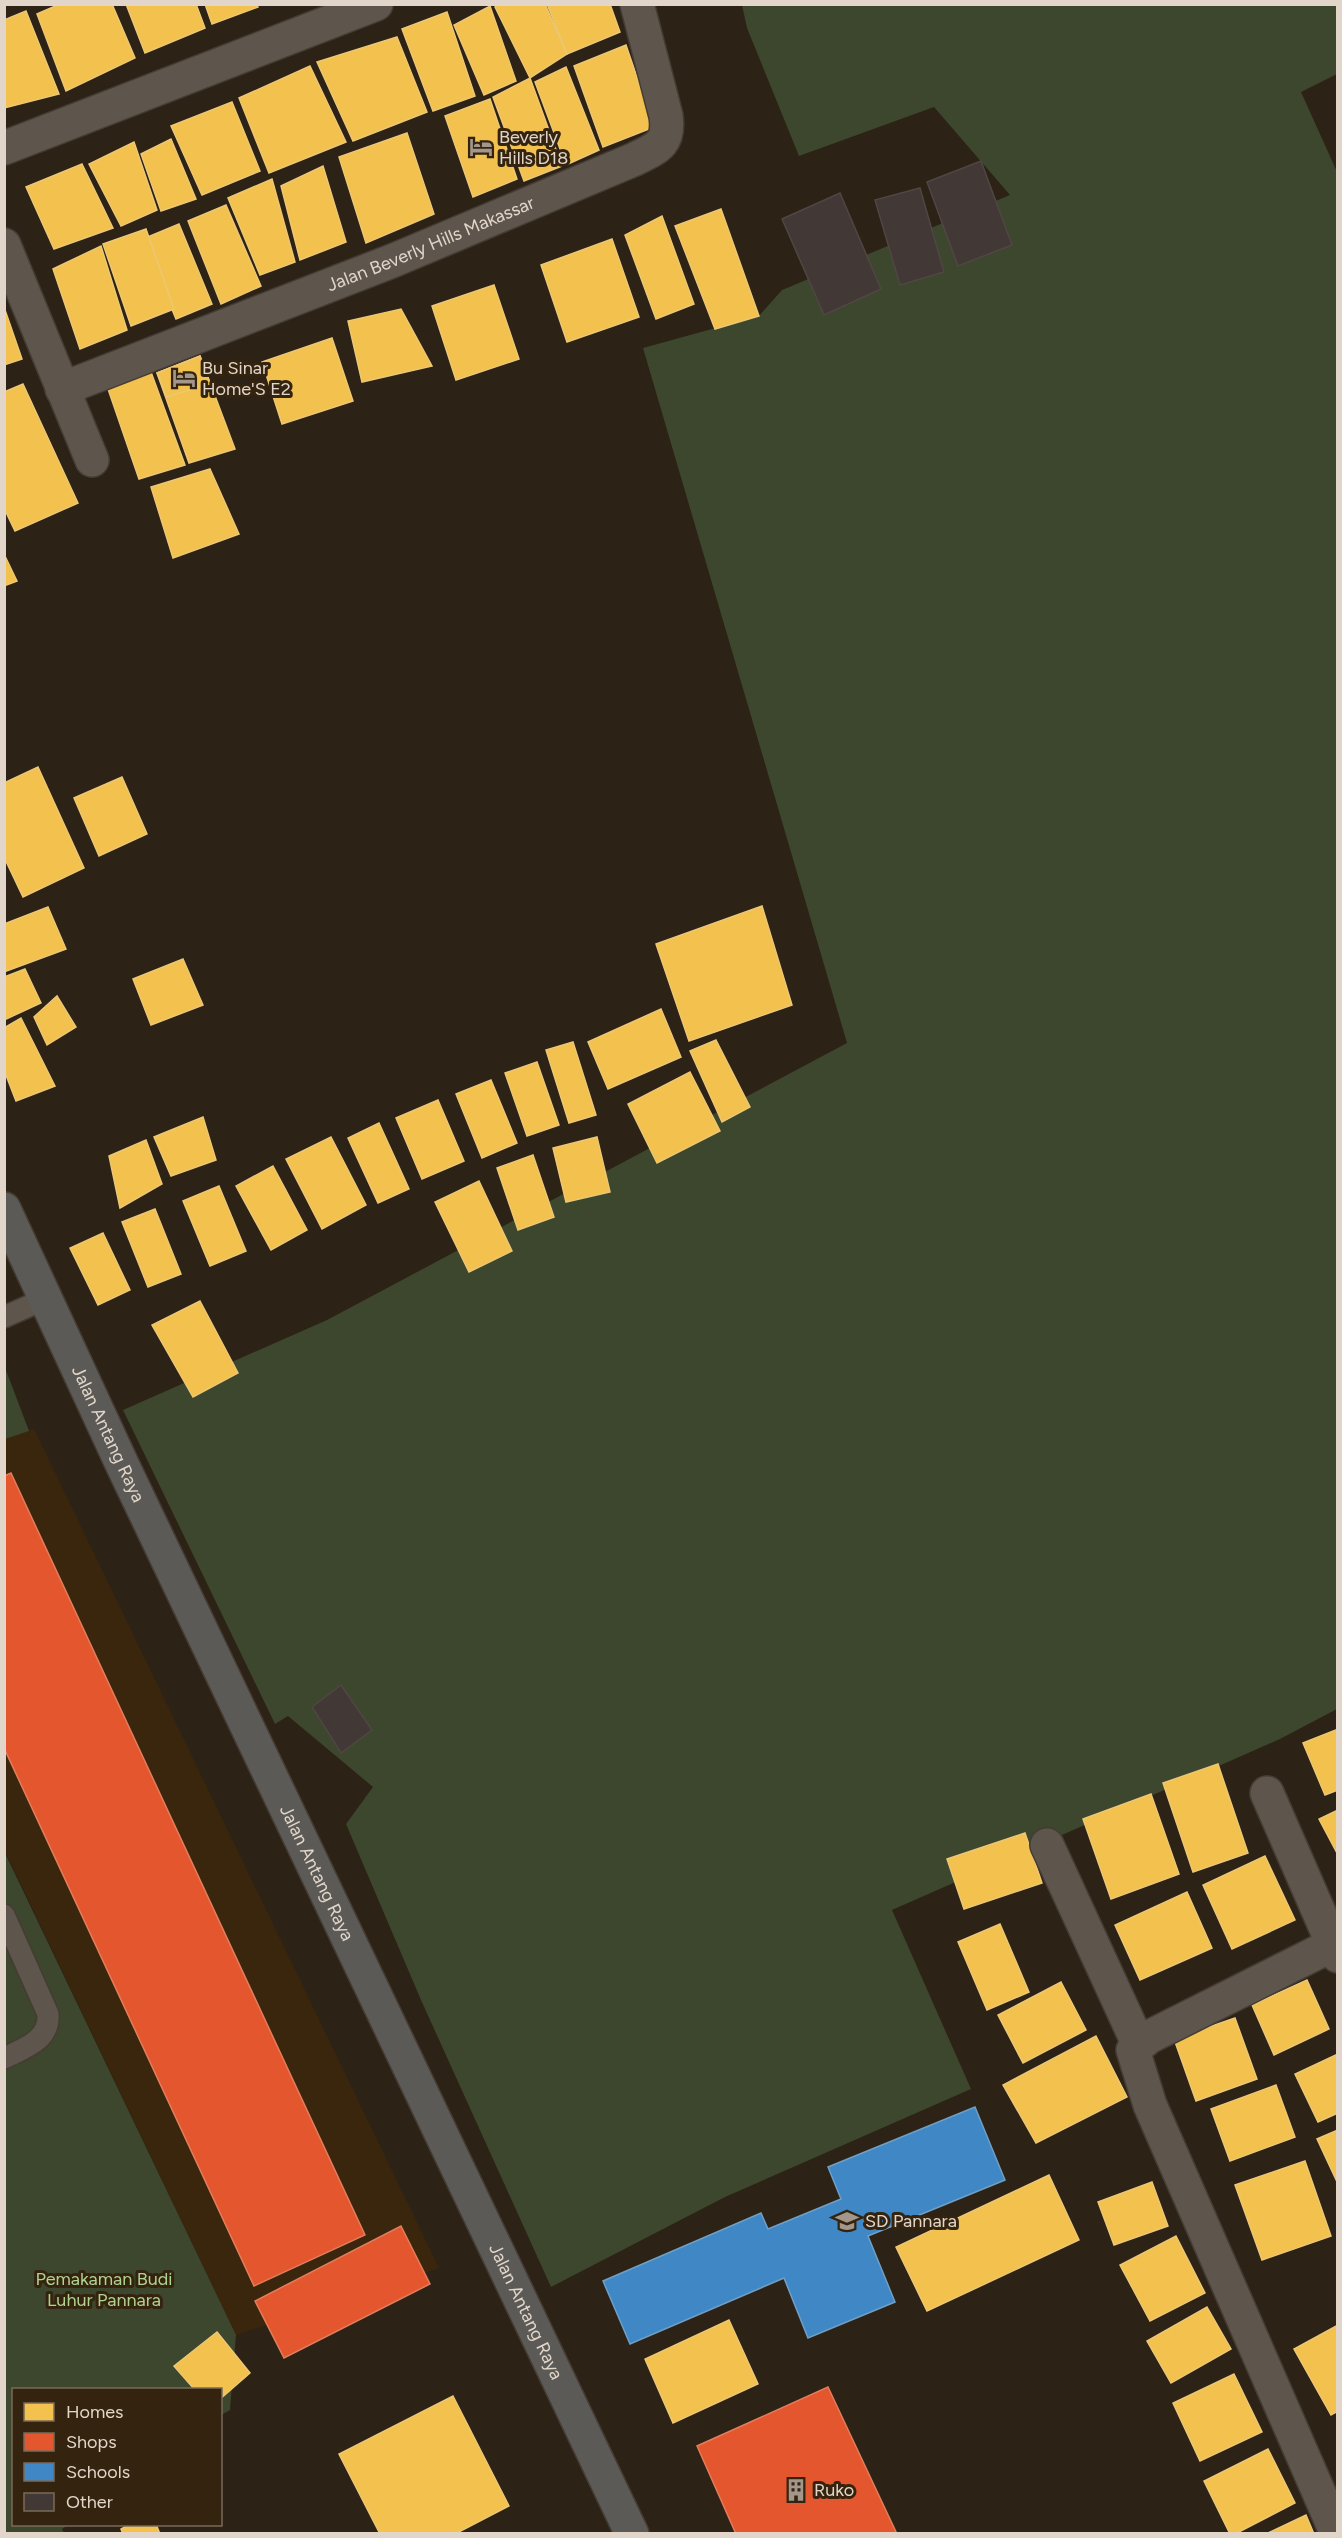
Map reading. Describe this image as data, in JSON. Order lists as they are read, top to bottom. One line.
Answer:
{"streets":{"main road":["Jalan Antang Raya"],"street":["Jalan Beverly Hills Makassar"]},"parks":["Pemakaman Budi Luhur Pannara"],"places":{"hotel":["Beverly Hills D18","Bu Sinar Home'S E2"],"school or university":["SD Pannara"],"building":["Ruko"]},"legend":["Homes","Shops","Schools","Other"]}
